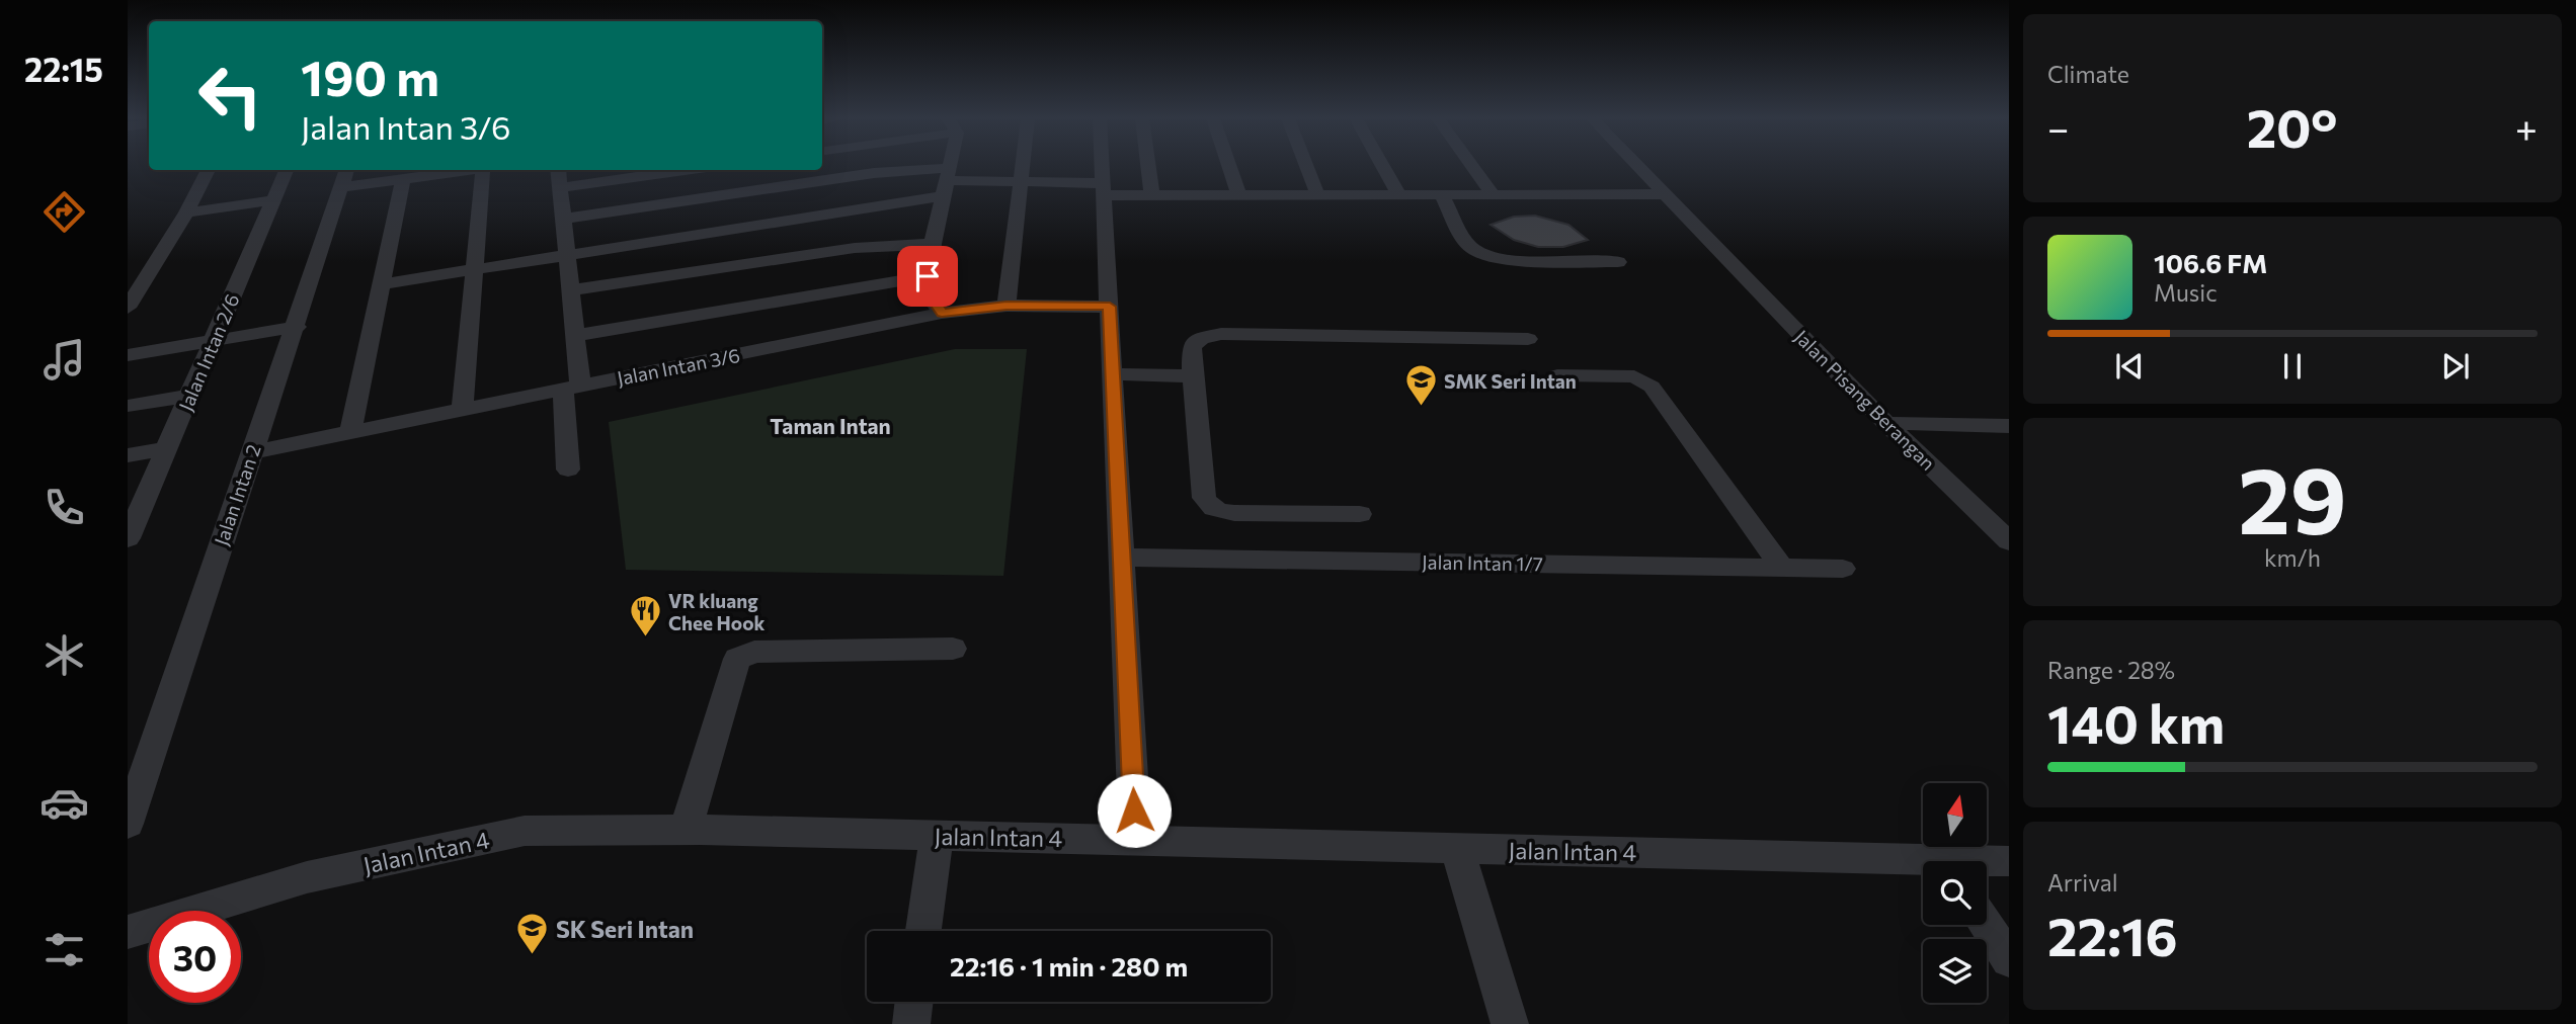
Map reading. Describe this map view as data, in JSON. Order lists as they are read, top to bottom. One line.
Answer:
{"streets":{"street":["Jalan Intan 2/6","Jalan Intan 3/6","Jalan Pisang Berangan","Jalan Intan 2","Jalan Intan 1/7","Jalan Intan 4"]},"crossings":[["Jalan Intan 3/6","Jalan Intan 2"]],"districts":["Taman Intan"],"places":{"school or university":["SMK Seri Intan","SK Seri Intan"],"restaurant":["VR kluang Chee Hook"]},"north":"top","page":{"tabs":"22:15","tile":["Climate",["29","km/h"],["Range · 28%","140 km"],["Arrival","22:16"]],"turn":["190 m","Jalan Intan 3/6"],"heat":["−","20°","+"],"song":["106.6 FM","Music"],"limit":"30","trip":"22:16 · 1 min · 280 m"}}
